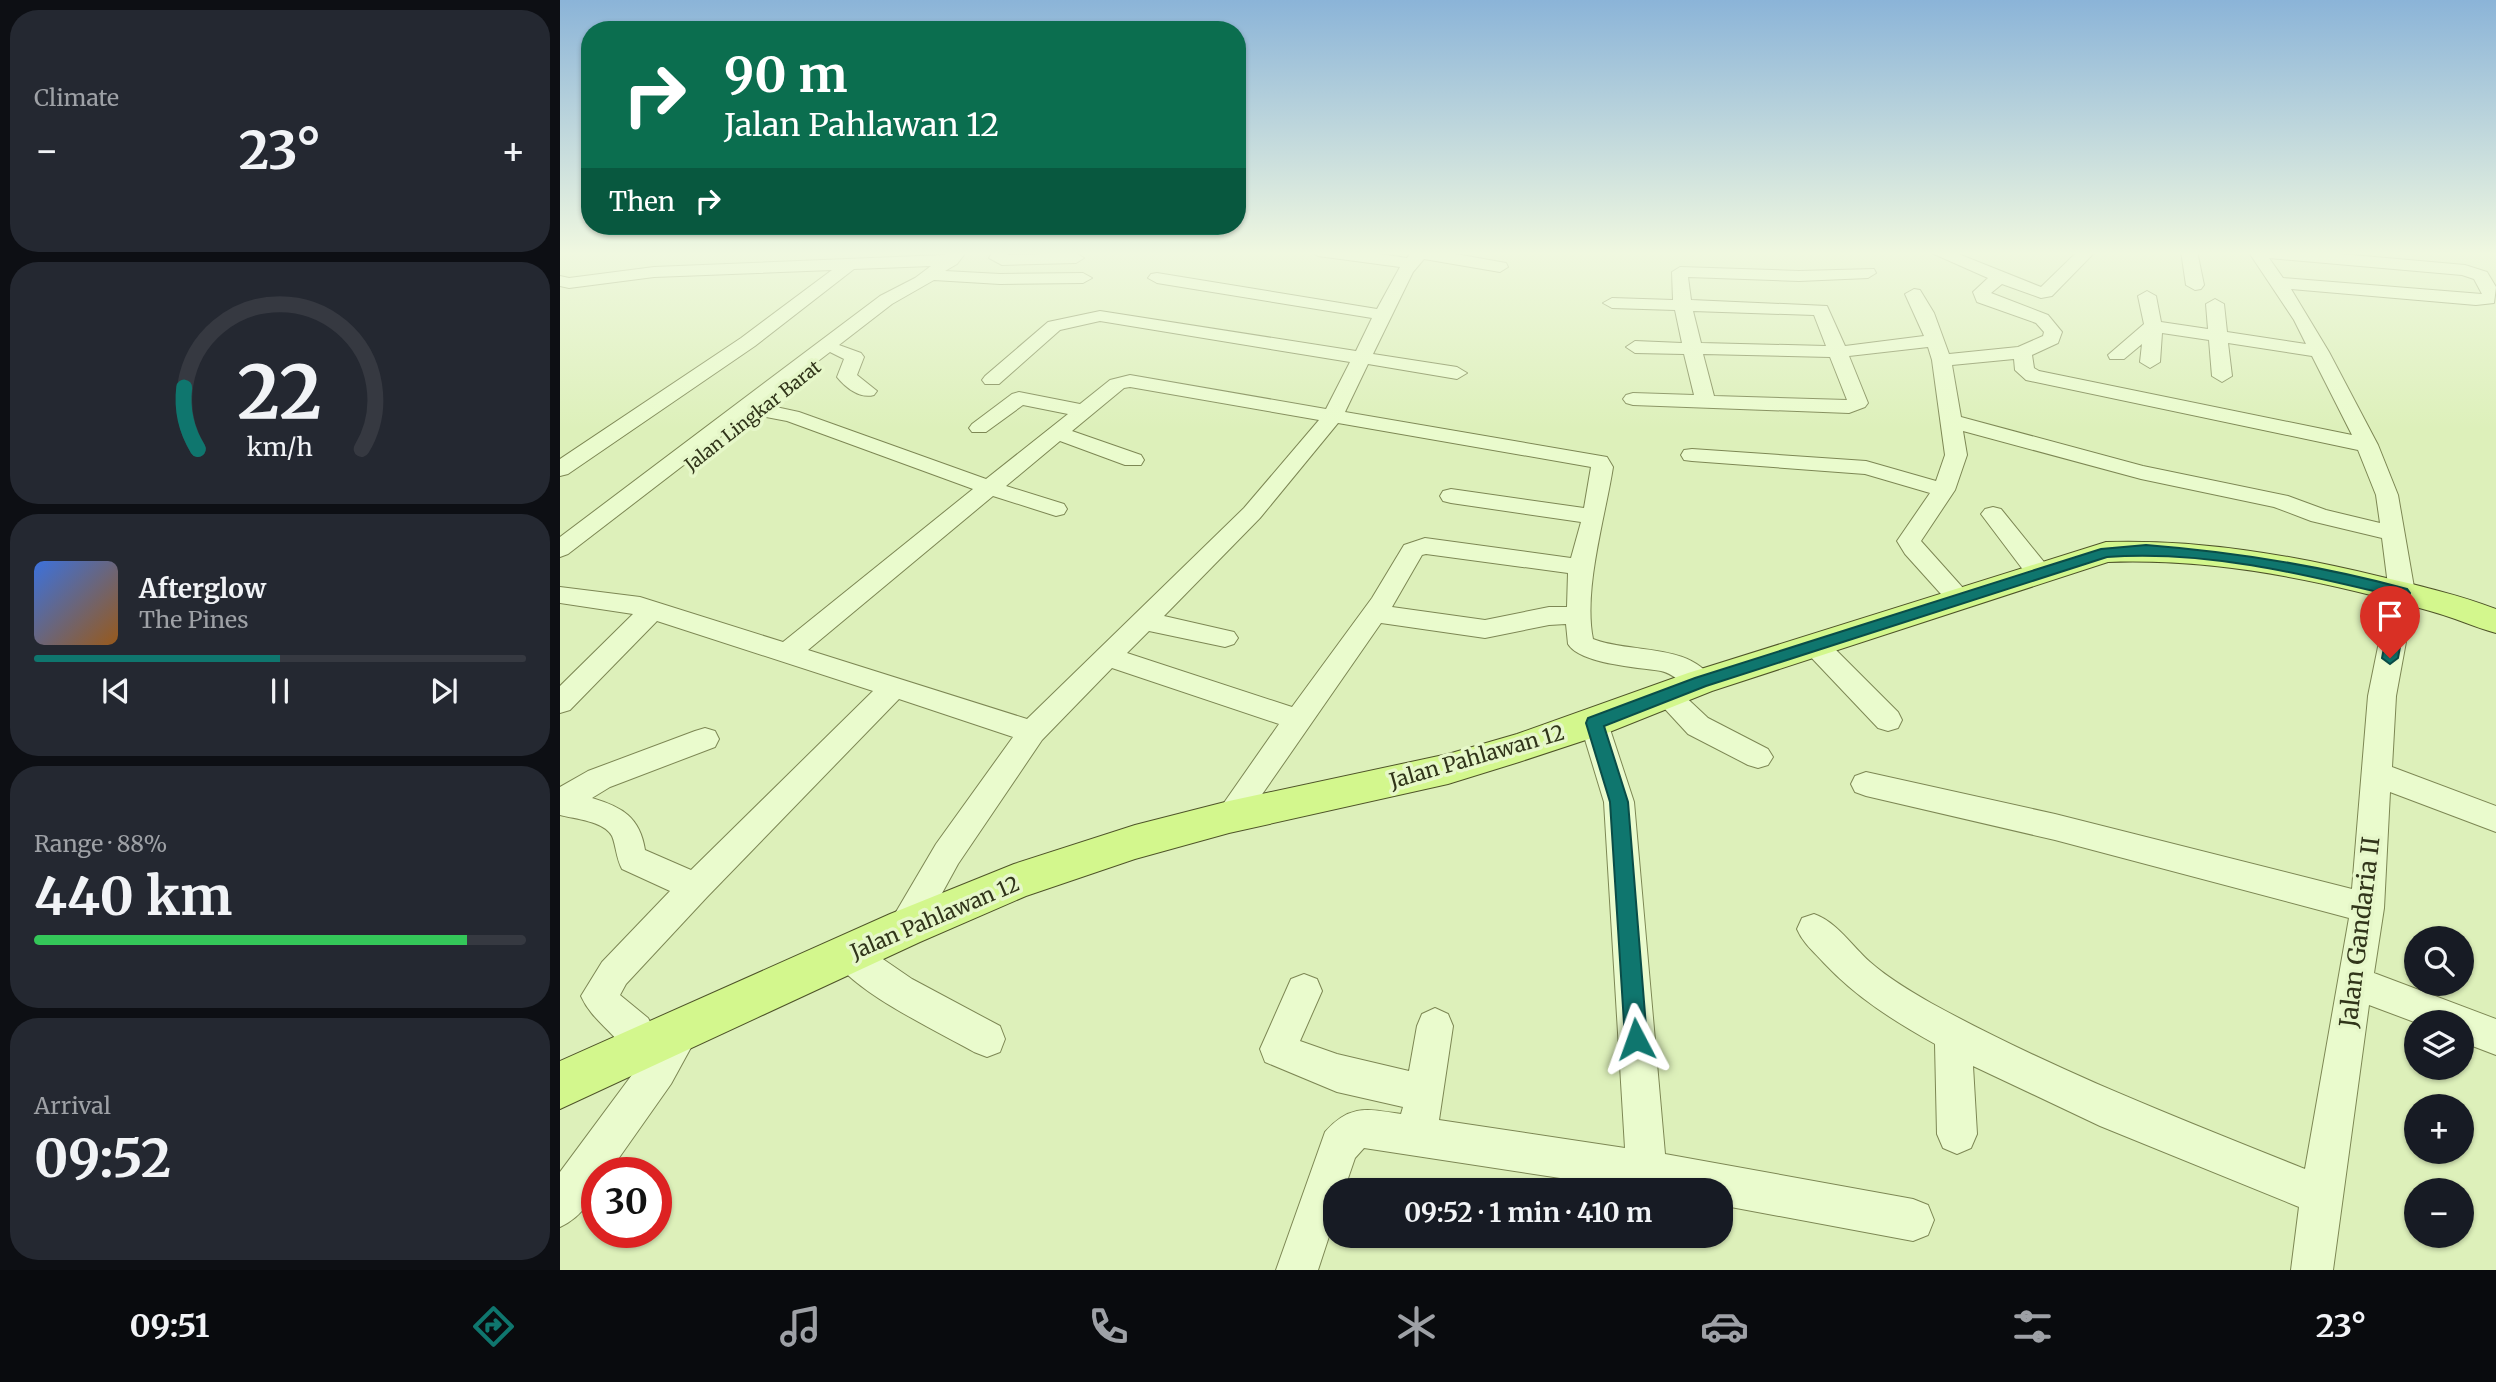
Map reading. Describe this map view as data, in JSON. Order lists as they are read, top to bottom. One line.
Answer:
{"streets":{"main road":["Jalan Pahlawan 12"],"street":["Jalan Lingkar Barat","Jalan Gandaria II"]},"crossings":[["Jalan Pahlawan 12","Jalan Gandaria II"]],"page":{"tile":["Climate",["Range · 88%","440 km"],["Arrival","09:52"]],"turn":["90 m","Jalan Pahlawan 12"],"heat":["−","23°","+"],"then":"Then","song":["Afterglow","The Pines"],"map_buttons":["+","−"],"limit":"30","trip":"09:52 · 1 min · 410 m","tabs":["09:51","23°"],"gauge":["22","km/h"]}}
